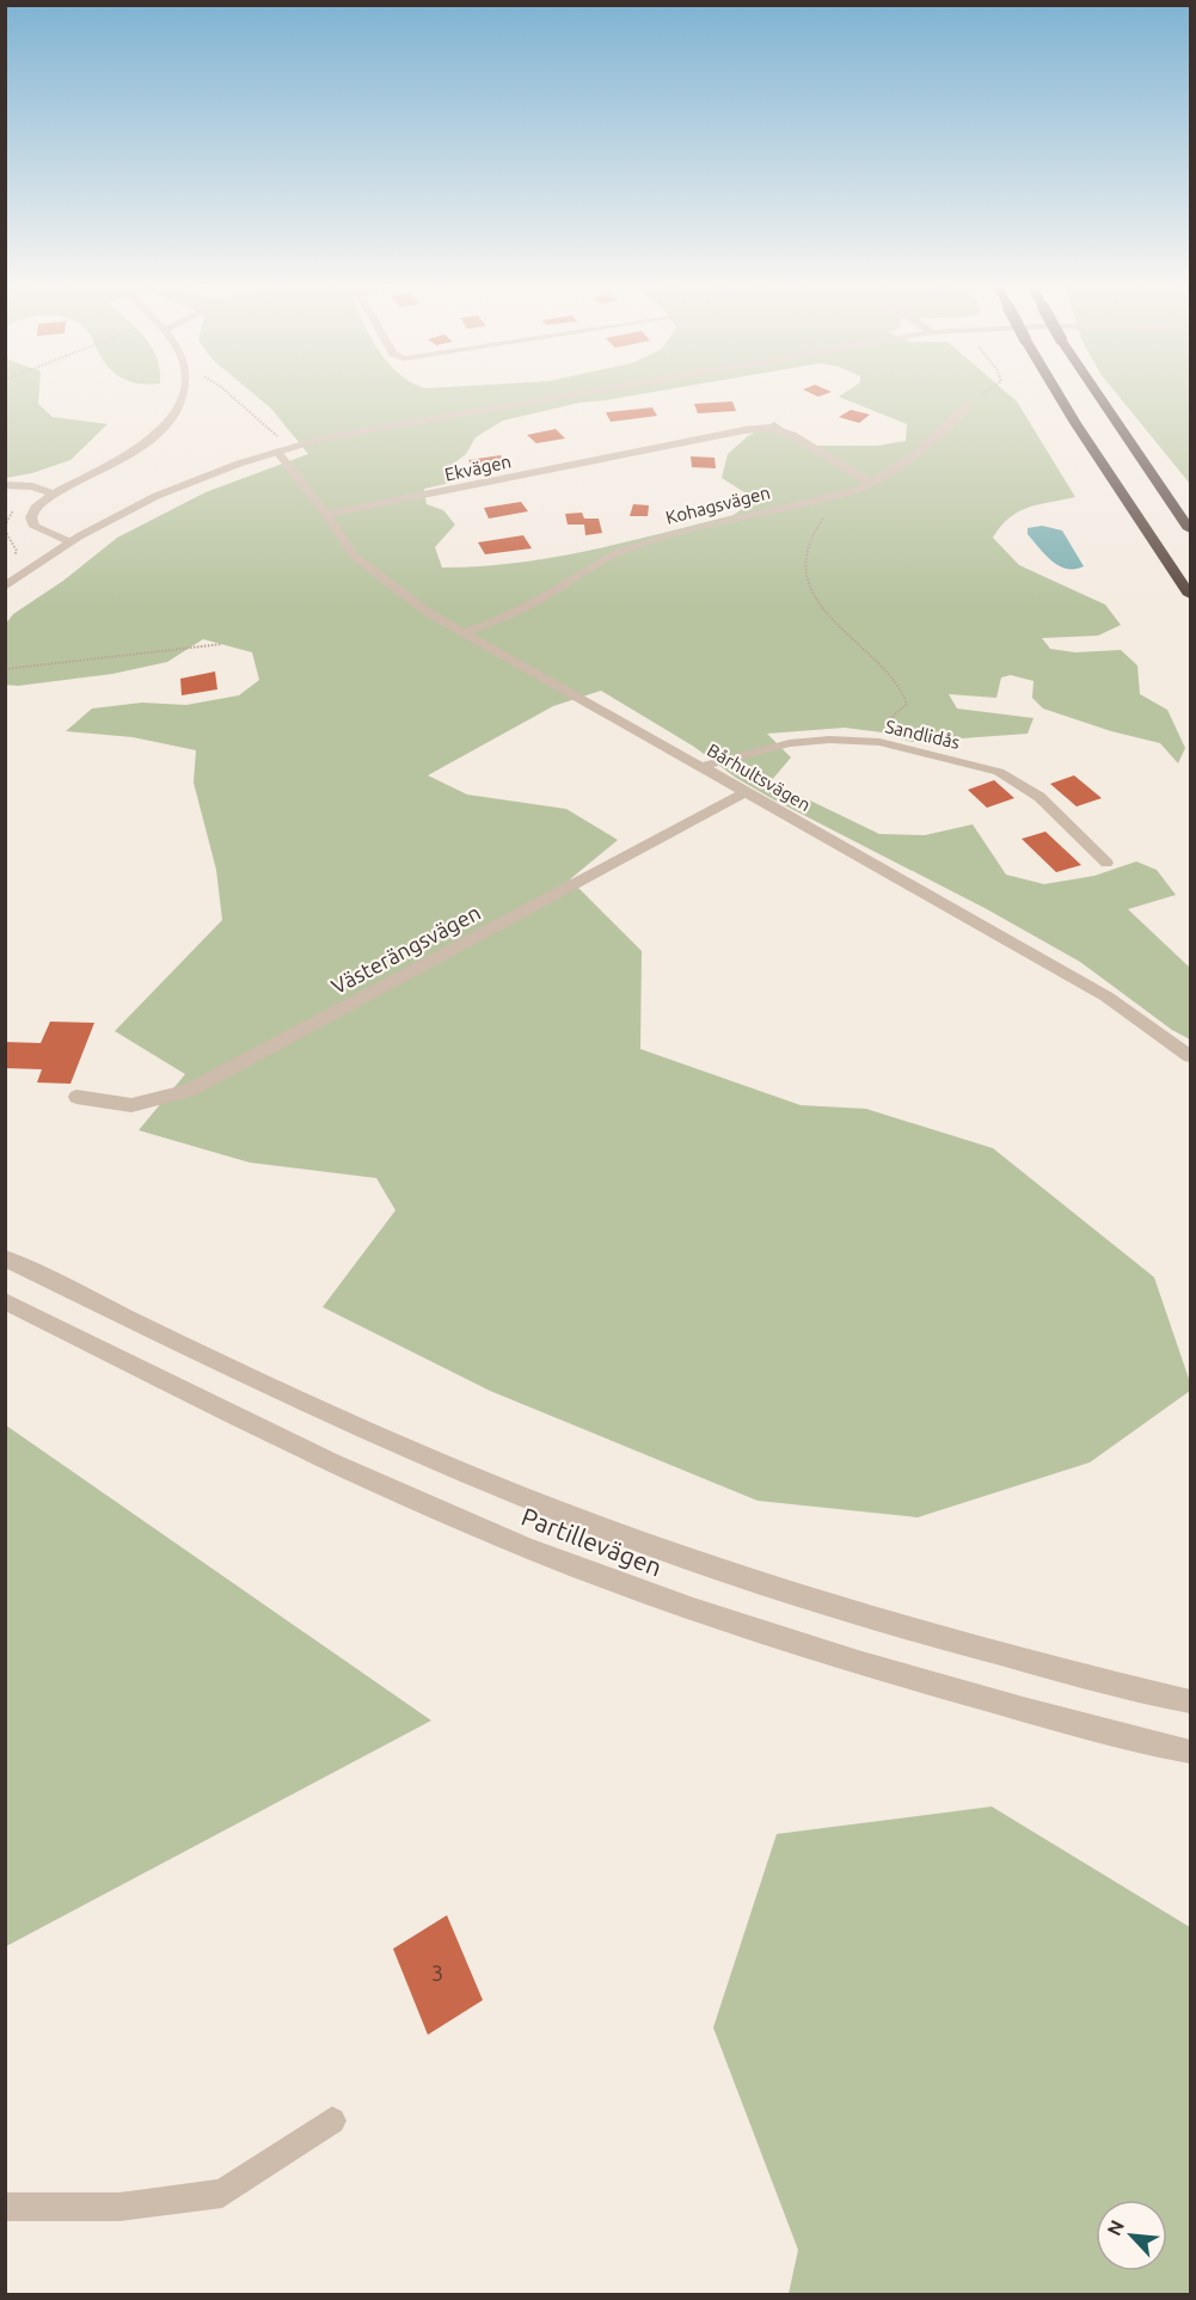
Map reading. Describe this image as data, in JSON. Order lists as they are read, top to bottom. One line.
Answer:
{"streets":{"street":["Ekvägen","Kohagsvägen","Sandlidås","Bårhultsvägen","Västerängsvägen","Partillevägen"]},"crossings":[["Ekvägen","Kohagsvägen"],["Ekvägen","Bårhultsvägen"],["Kohagsvägen","Bårhultsvägen"],["Sandlidås","Bårhultsvägen"],["Bårhultsvägen","Västerängsvägen"]],"house_numbers":["3"],"north":"top left"}
